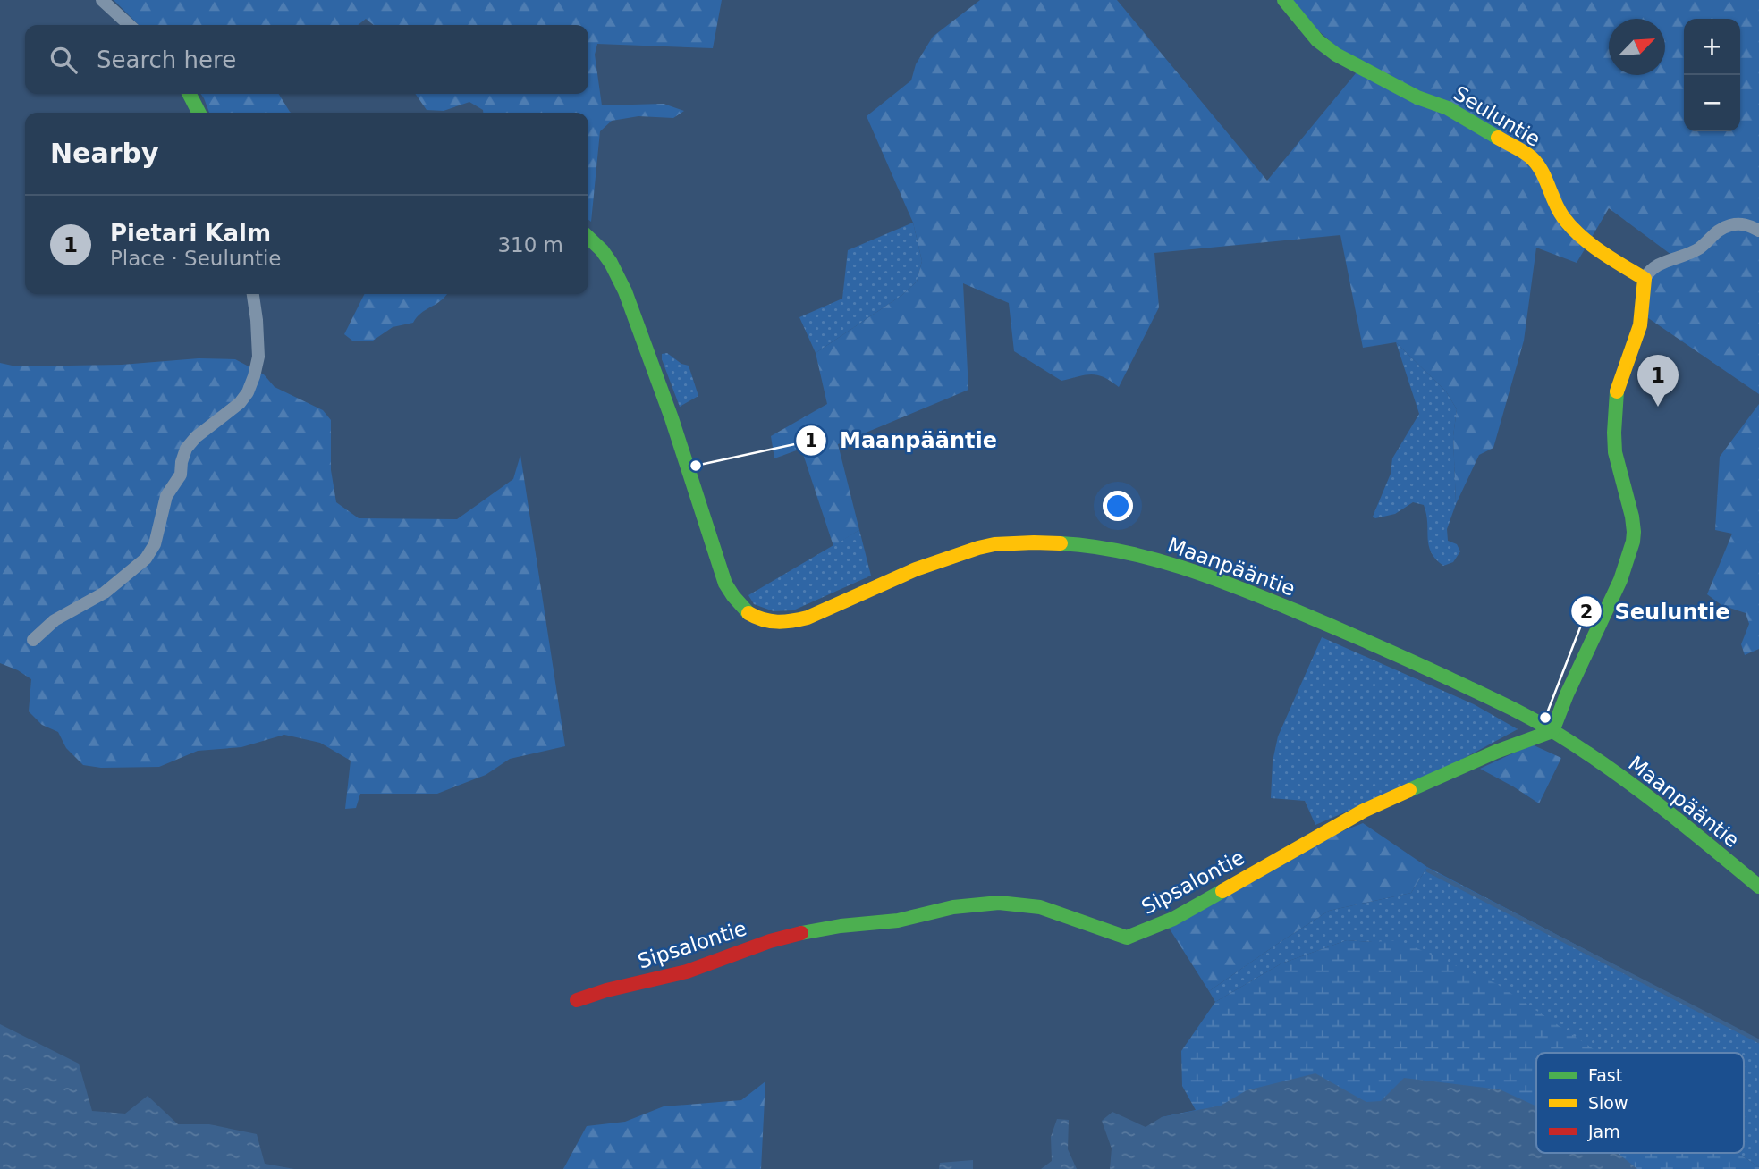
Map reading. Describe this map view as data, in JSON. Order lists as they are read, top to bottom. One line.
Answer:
{"streets":{"street":["Seuluntie","Maanpääntie","Sipsalontie"]},"crossings":[["Maanpääntie","Sipsalontie"]],"places":["Maanpääntie","Seuluntie"],"legend":["Fast","Slow","Jam"],"north":"top right","page":{"map_buttons":["+","−"],"search":"Search here","heading":"Nearby","list":[{"mark":"1","name":"Pietari Kalm","note":"Place · Seuluntie","value":"310 m"}],"pins":"1"}}
